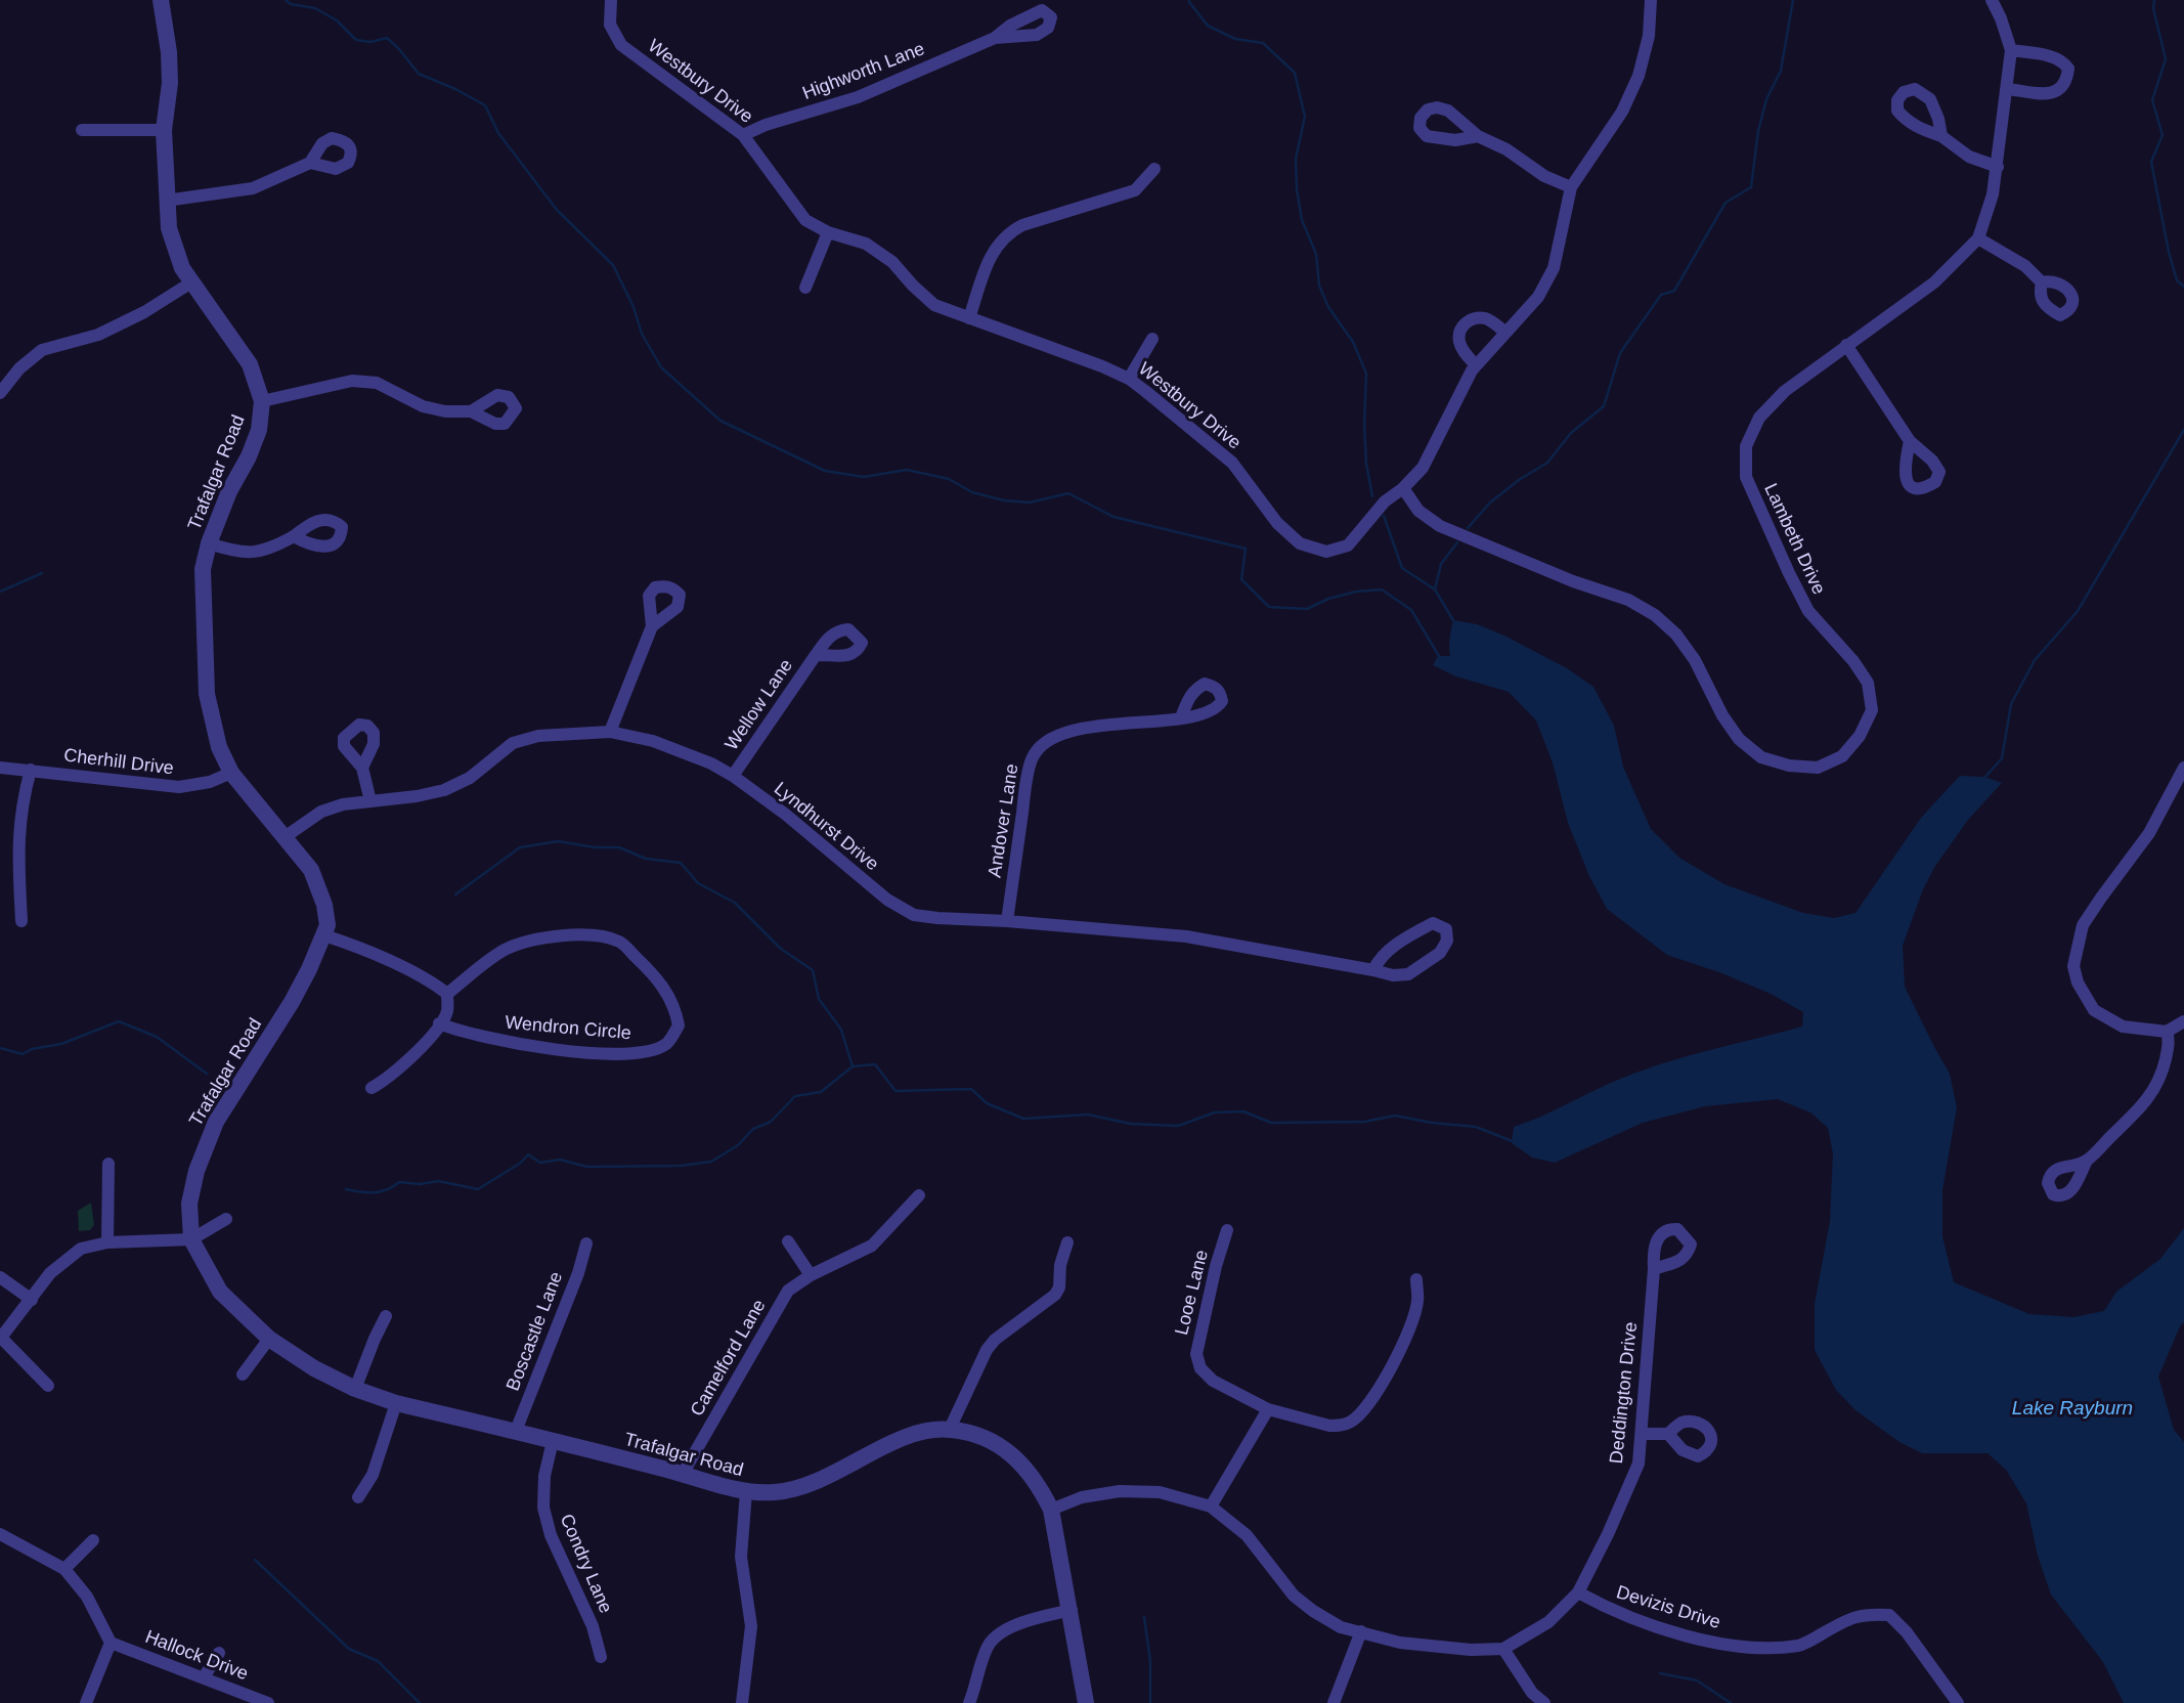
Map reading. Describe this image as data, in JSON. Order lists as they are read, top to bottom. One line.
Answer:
{"streets":{"street":["Highworth Lane","Westbury Drive","Trafalgar Road","Lambeth Drive","Wellow Lane","Cherhill Drive","Andover Lane","Lyndhurst Drive","Wendron Circle","Looe Lane","Boscastle Lane","Camelford Lane","Deddington Drive","Condry Lane","Devizis Drive","Hallock Drive"]},"crossings":[["Highworth Lane","Westbury Drive"],["Westbury Drive","Lambeth Drive"],["Trafalgar Road","Cherhill Drive"],["Trafalgar Road","Lyndhurst Drive"],["Trafalgar Road","Boscastle Lane"],["Trafalgar Road","Camelford Lane"],["Trafalgar Road","Condry Lane"],["Wellow Lane","Lyndhurst Drive"],["Andover Lane","Lyndhurst Drive"],["Deddington Drive","Devizis Drive"]],"water":["Lake Rayburn"]}
